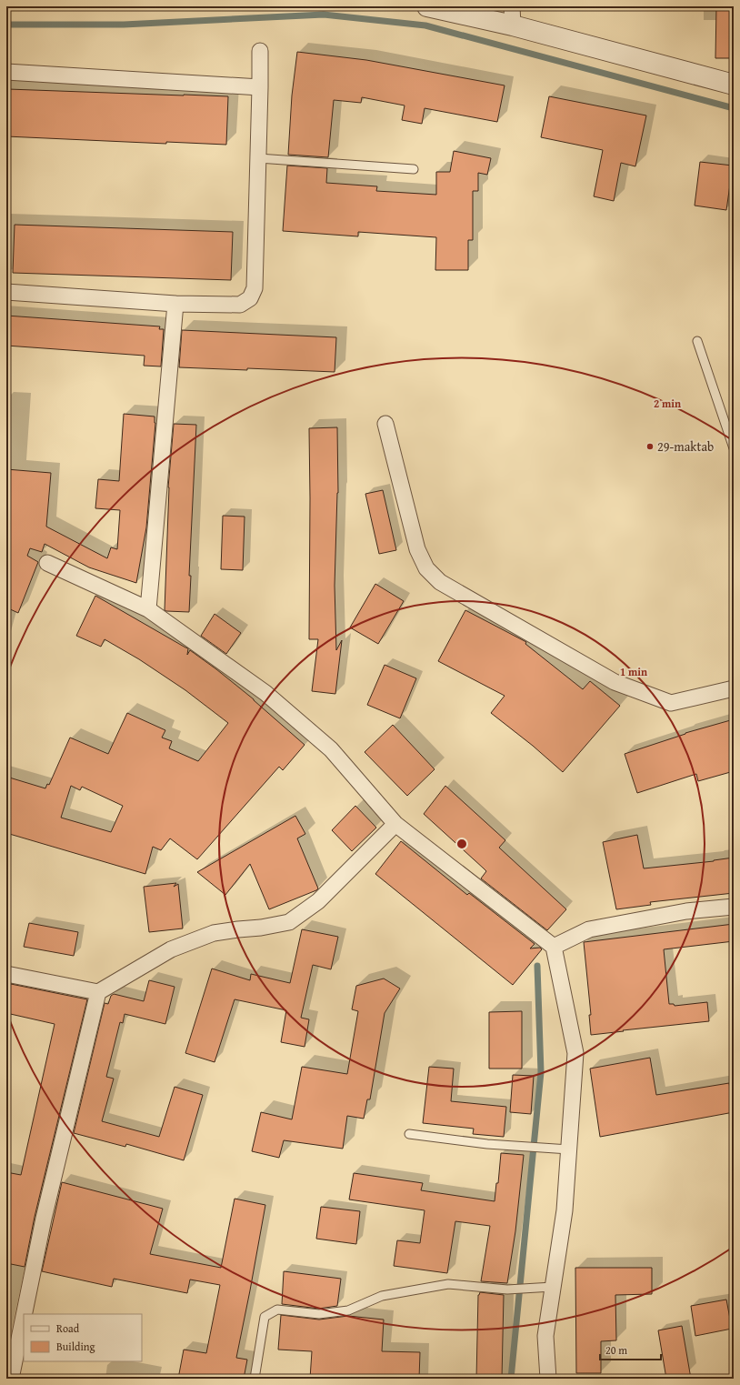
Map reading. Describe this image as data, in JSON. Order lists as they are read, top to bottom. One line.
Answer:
{"places":["29-maktab"],"legend":["Road","Building"],"scale_bar":"20 m","rings":["2 min","1 min"]}
